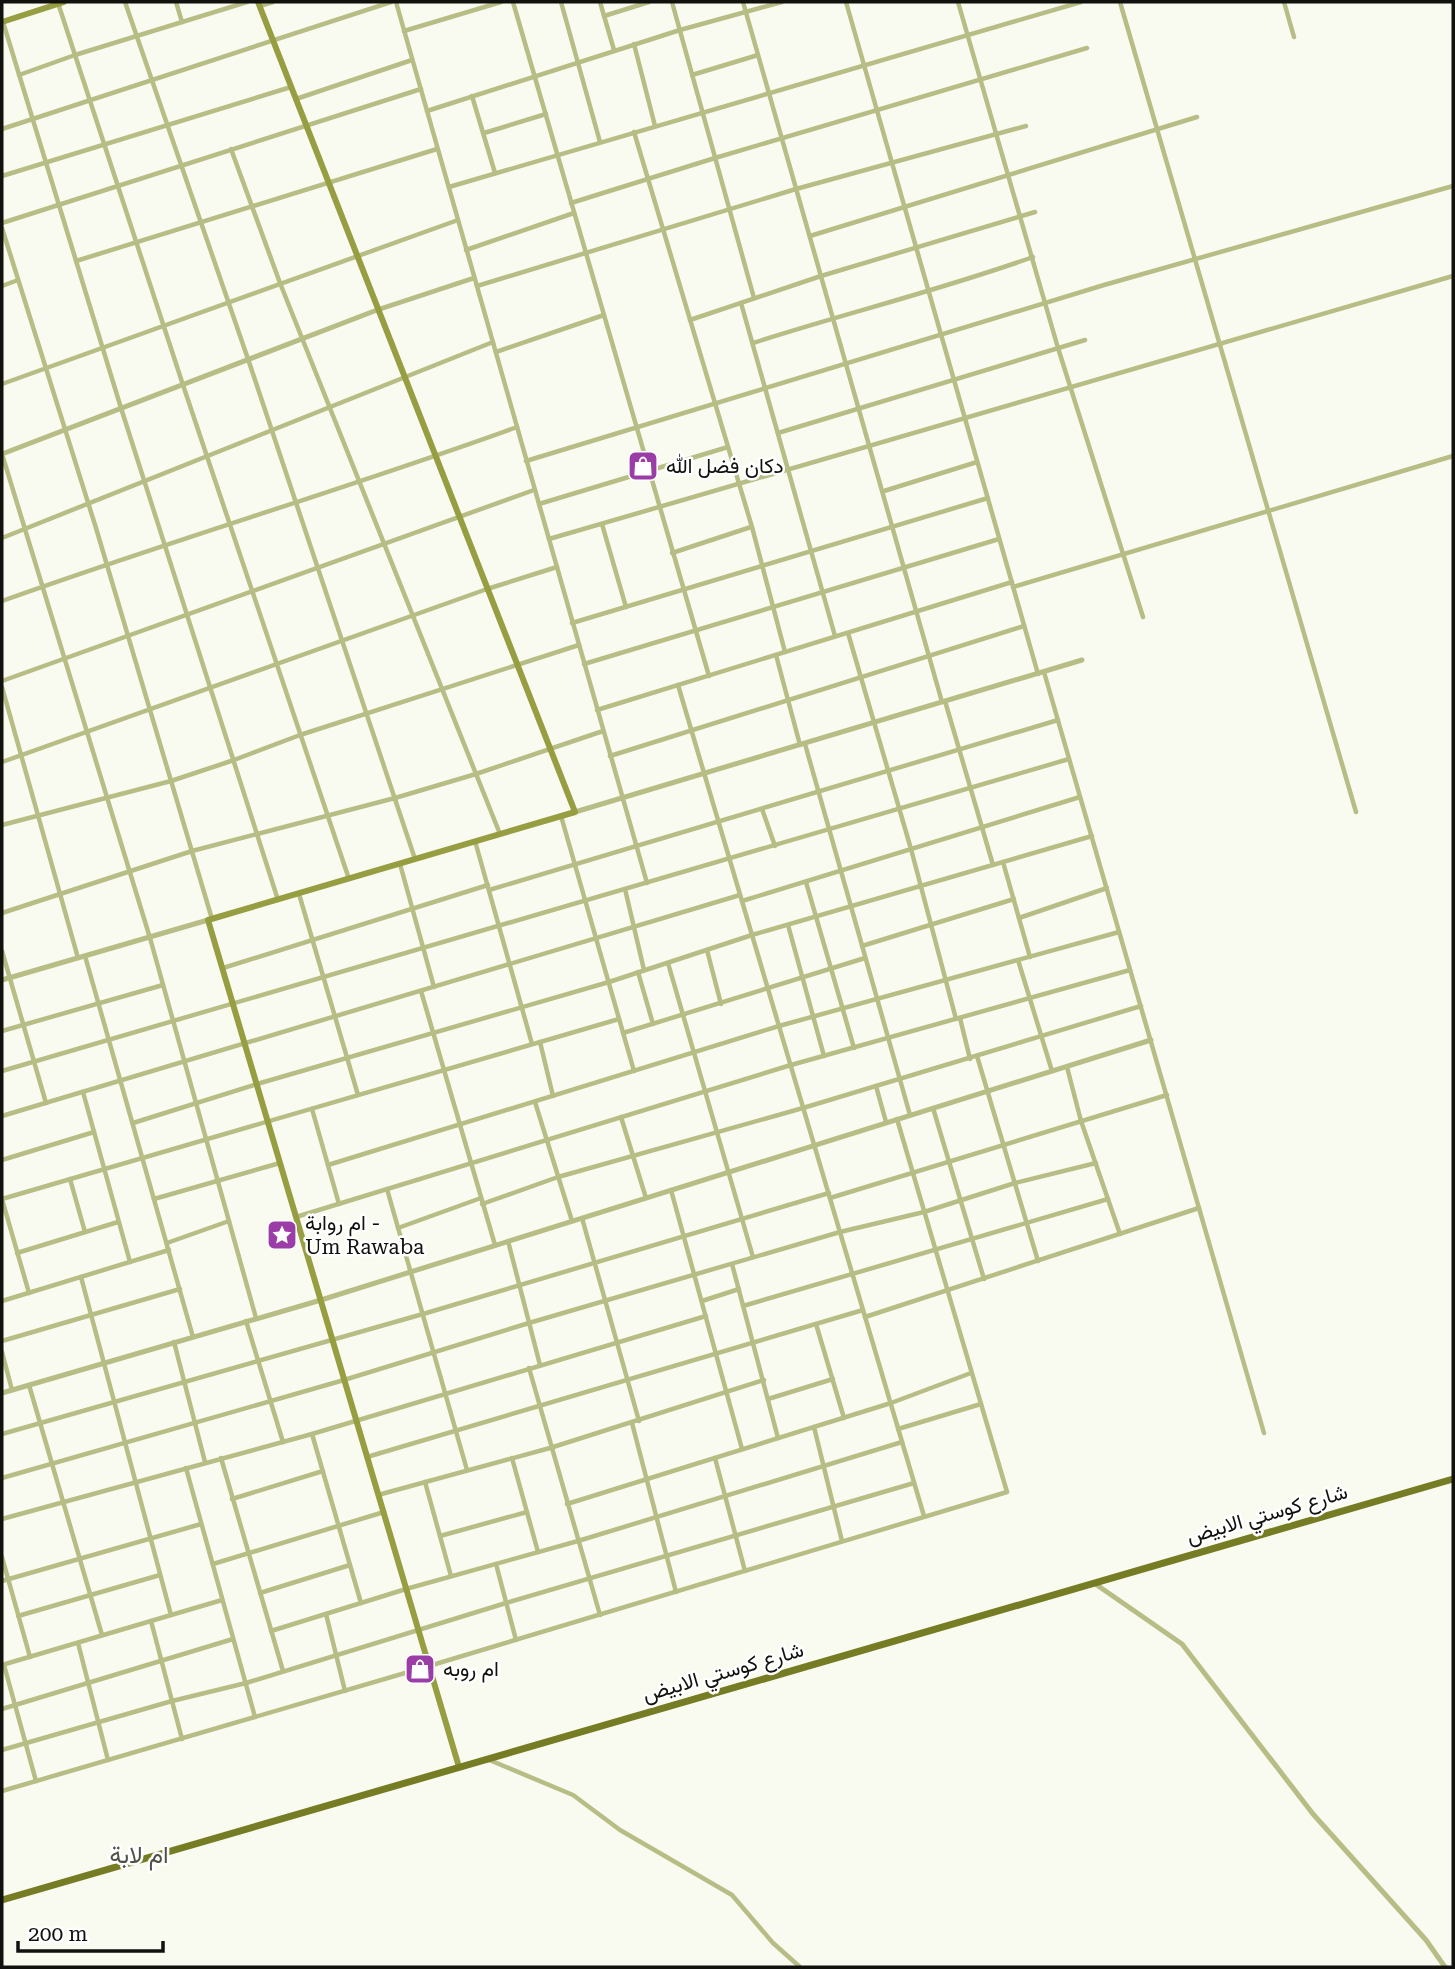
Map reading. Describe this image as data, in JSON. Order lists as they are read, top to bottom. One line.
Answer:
{"streets":{"highway":["شارع كوستي الابيض"]},"districts":["ام لابة"],"places":{"shop":["دكان فضل الله","ام روبه"],"place":["ام روابة - Um Rawaba"]},"scale_bar":"200 m"}
